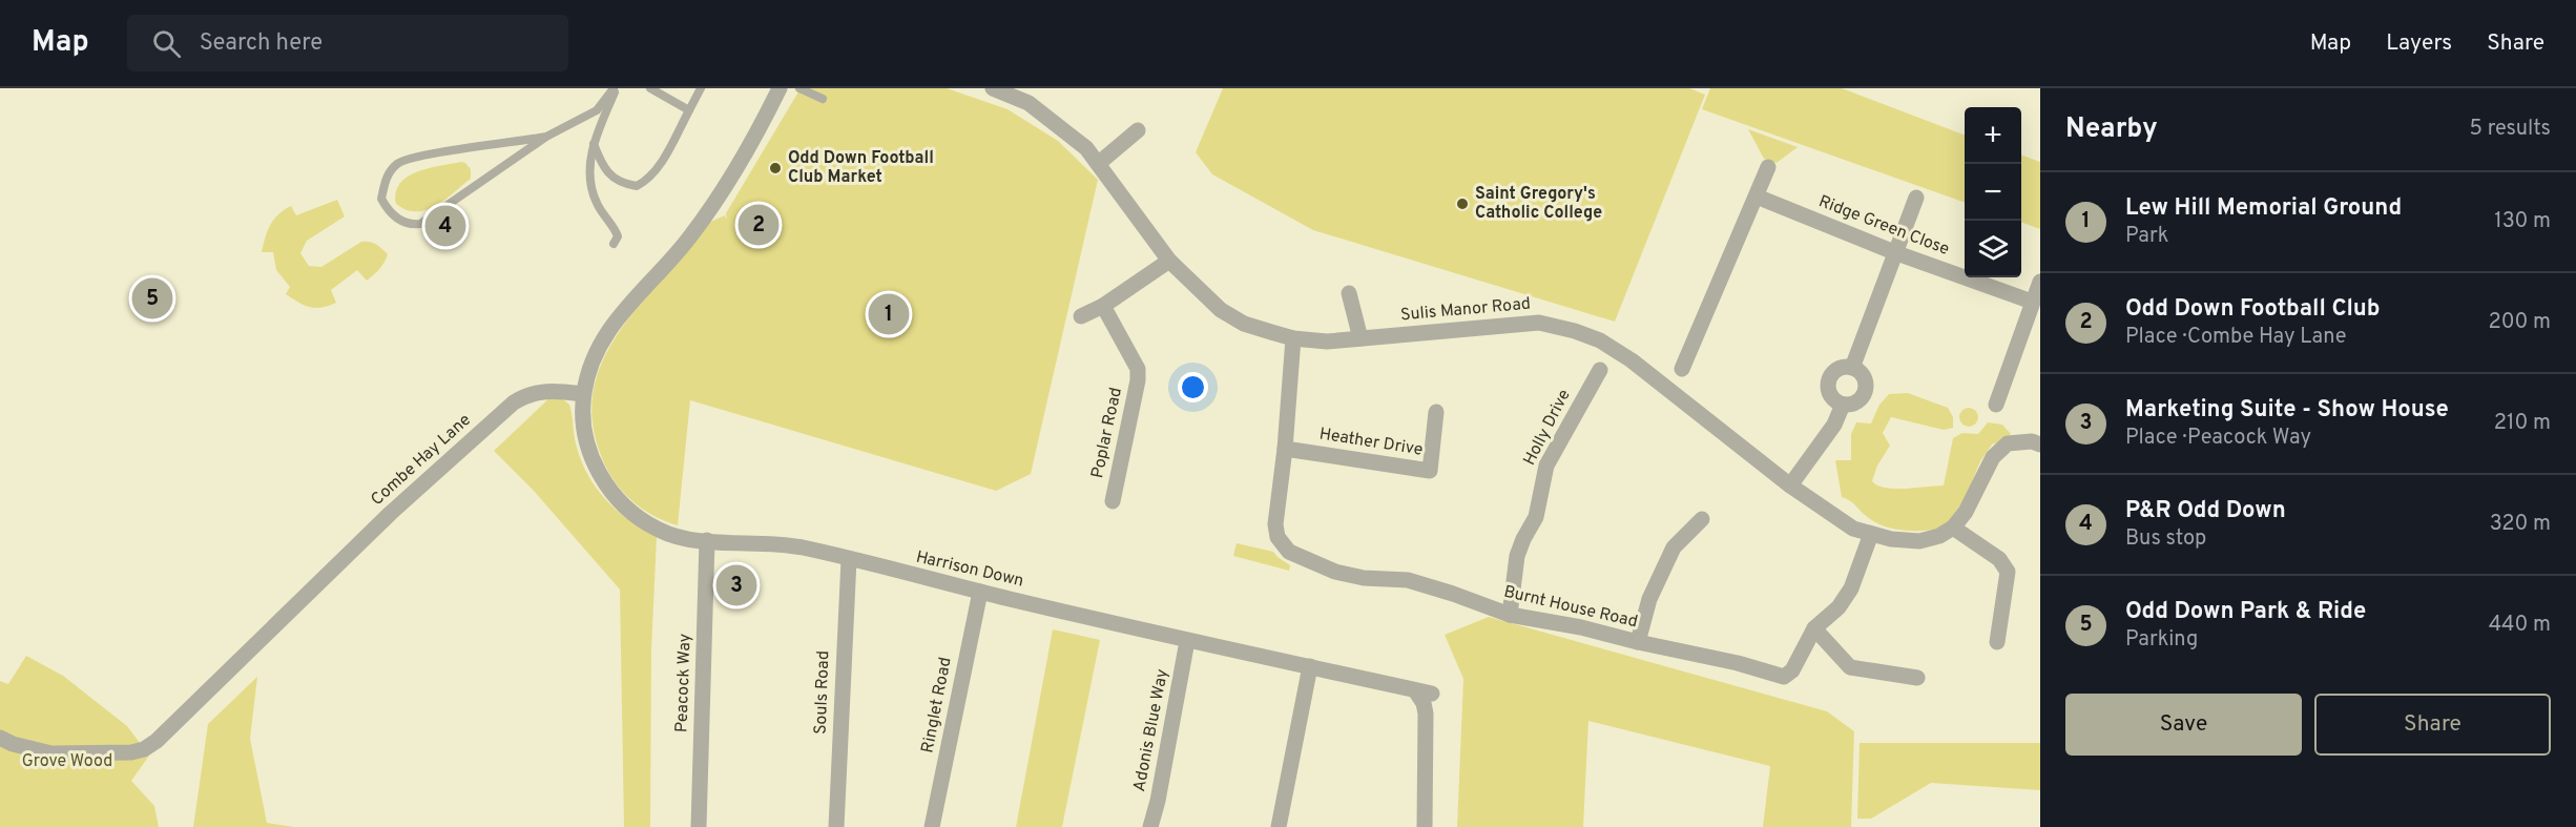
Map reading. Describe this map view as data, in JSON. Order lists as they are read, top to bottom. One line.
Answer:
{"streets":{"street":["Ridge Green Close","Sulis Manor Road","Holly Drive","Poplar Road","Heather Drive","Combe Hay Lane","Harrison Down","Burnt House Road","Peacock Way","Souls Road","Ringlet Road","Adonis Blue Way"]},"crossings":[["Sulis Manor Road","Burnt House Road"],["Holly Drive","Burnt House Road"],["Heather Drive","Burnt House Road"],["Combe Hay Lane","Harrison Down"],["Harrison Down","Peacock Way"],["Harrison Down","Souls Road"],["Harrison Down","Ringlet Road"],["Harrison Down","Adonis Blue Way"]],"parks":["Grove Wood"],"places":["Odd Down Football Club Market","Saint Gregory's Catholic College"],"page":{"header":"Map","search":"Search here","nav":["Map","Layers","Share"],"heading":["Nearby","5 results"],"map_buttons":["+","−"],"list":[{"mark":"1","name":"Lew Hill Memorial Ground","note":"Park","value":"130 m"},{"mark":"2","name":"Odd Down Football Club","note":"Place · Combe Hay Lane","value":"200 m"},{"mark":"3","name":"Marketing Suite - Show House","note":"Place · Peacock Way","value":"210 m"},{"mark":"4","name":"P&R Odd Down","note":"Bus stop","value":"320 m"},{"mark":"5","name":"Odd Down Park & Ride","note":"Parking","value":"440 m"}],"pins":["2","4","5","1","3"],"buttons":["Save","Share"]}}
